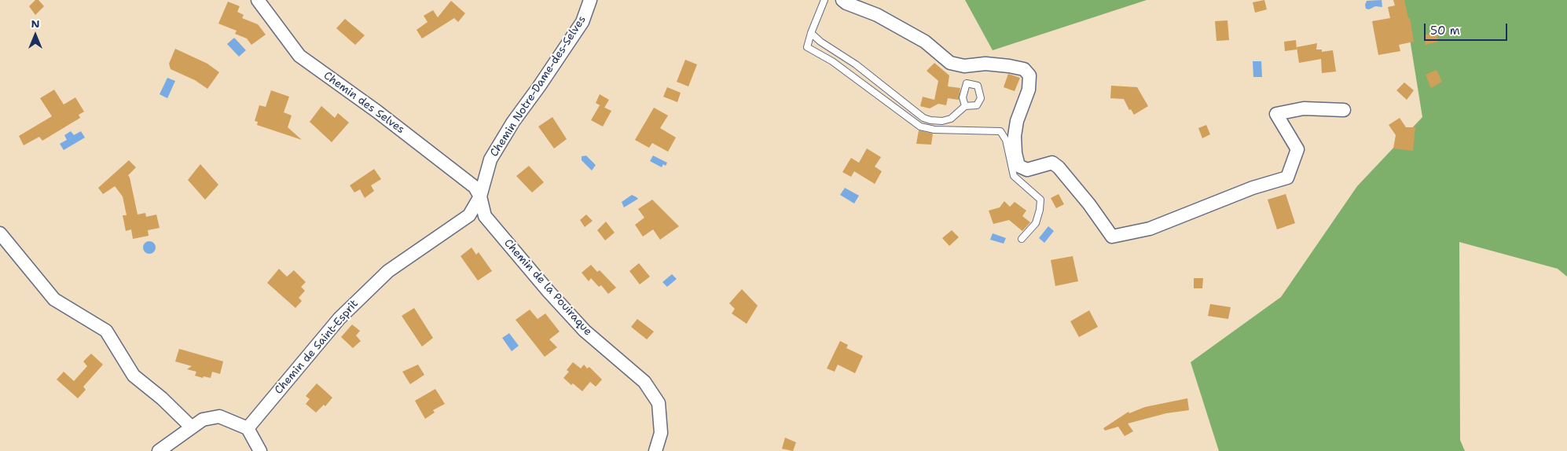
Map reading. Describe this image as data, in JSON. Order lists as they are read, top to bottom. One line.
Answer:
{"streets":{"street":["Chemin Notre-Dame-des-Selves","Chemin des Selves","Chemin de la Pouiraque","Chemin de Saint-Esprit"]},"crossings":[["Chemin Notre-Dame-des-Selves","Chemin des Selves"],["Chemin Notre-Dame-des-Selves","Chemin de la Pouiraque"],["Chemin Notre-Dame-des-Selves","Chemin de Saint-Esprit"],["Chemin des Selves","Chemin de la Pouiraque"],["Chemin des Selves","Chemin de Saint-Esprit"],["Chemin de la Pouiraque","Chemin de Saint-Esprit"]],"scale_bar":"50 m","north":"top"}
